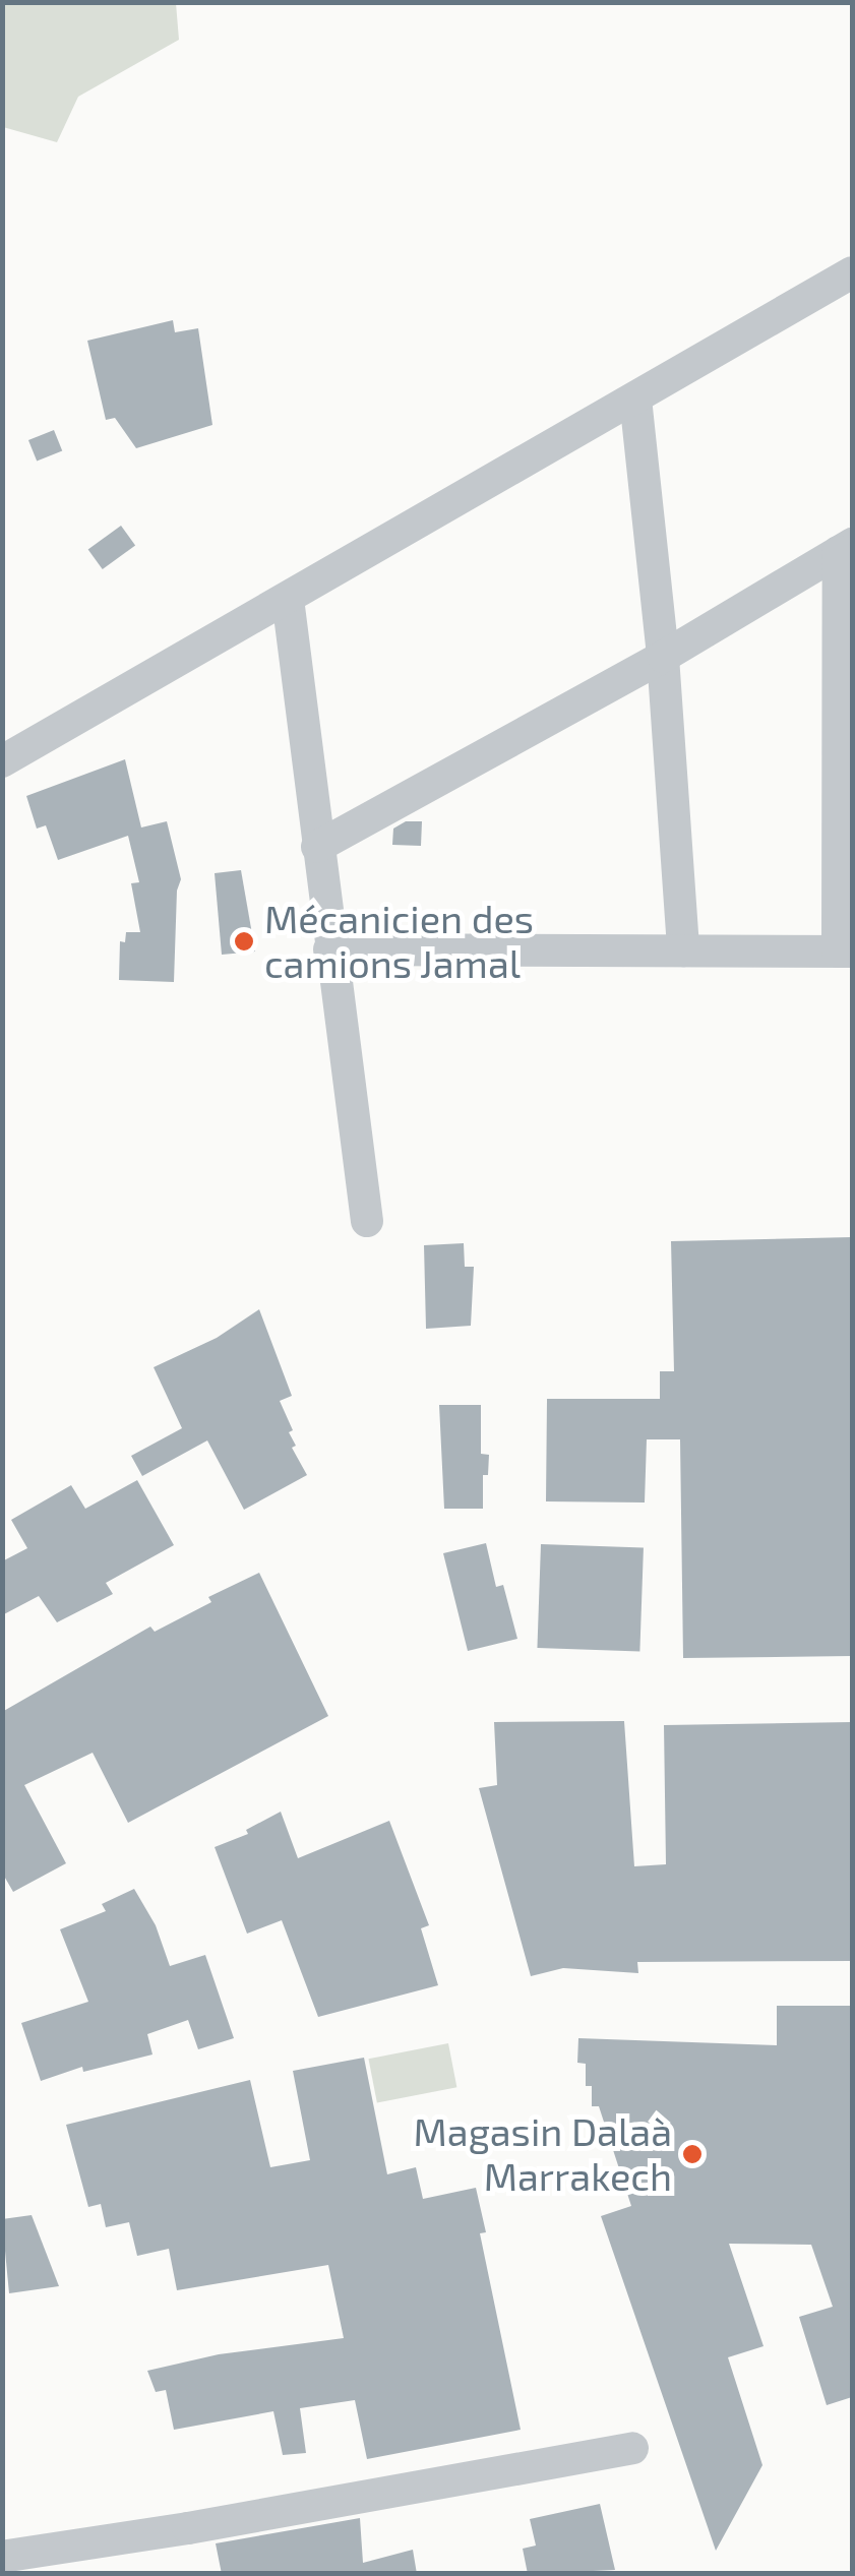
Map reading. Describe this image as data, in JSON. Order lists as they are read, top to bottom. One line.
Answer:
{"places":["Mécanicien des camions Jamal","Magasin Dalaà Marrakech"]}
